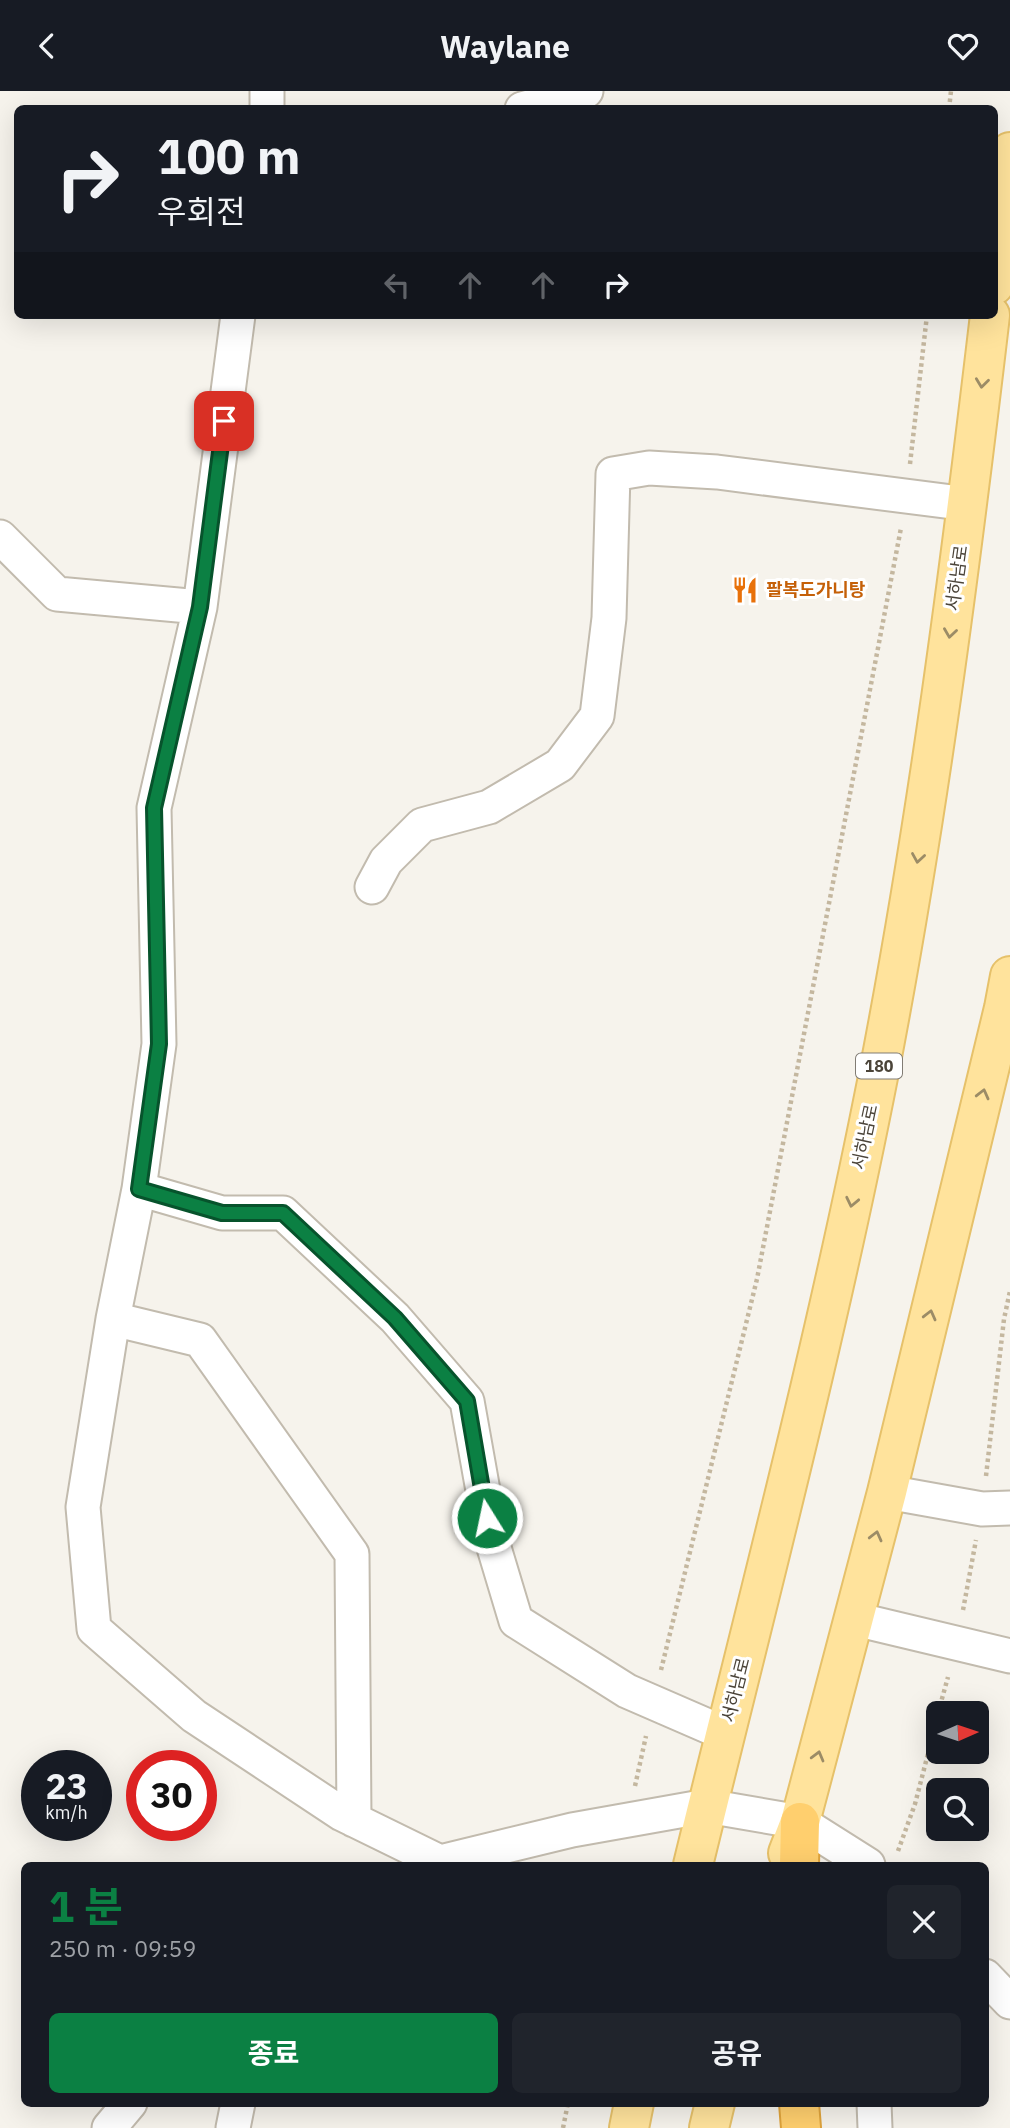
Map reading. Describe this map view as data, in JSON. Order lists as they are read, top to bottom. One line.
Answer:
{"streets":{"main road":["서하남로","180"]},"places":{"restaurant":["팔복도가니탕"]},"north":"right","page":{"header":"Waylane","turn":["100 m","우회전"],"speed":"23 km/h","limit":"30","heading":["1 분","250 m · 09:59"],"buttons":["종료","공유"]}}
